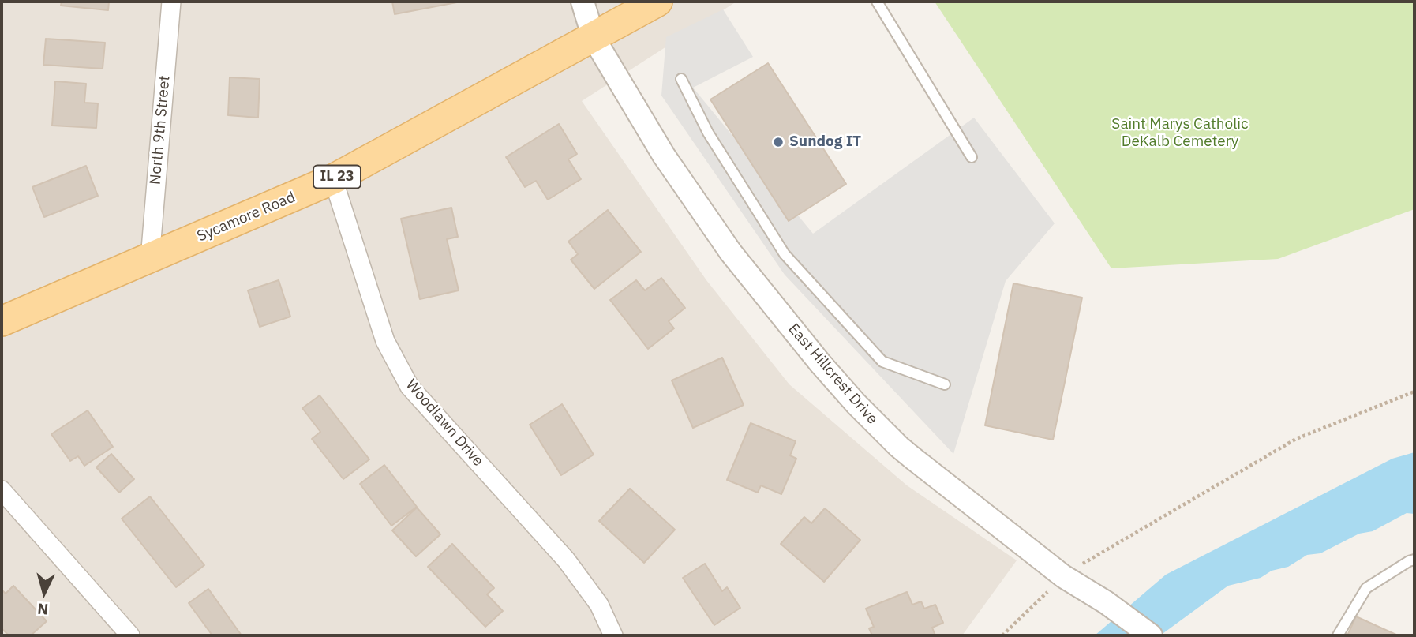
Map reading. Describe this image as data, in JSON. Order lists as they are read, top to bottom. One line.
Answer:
{"streets":{"main road":["IL 23","Sycamore Road"],"street":["North 9th Street","East Hillcrest Drive","Woodlawn Drive"]},"crossings":[["North 9th Street","Sycamore Road"],["Sycamore Road","East Hillcrest Drive"],["Sycamore Road","Woodlawn Drive"]],"parks":["Saint Marys Catholic DeKalb Cemetery"],"places":["Sundog IT"],"north":"bottom"}
